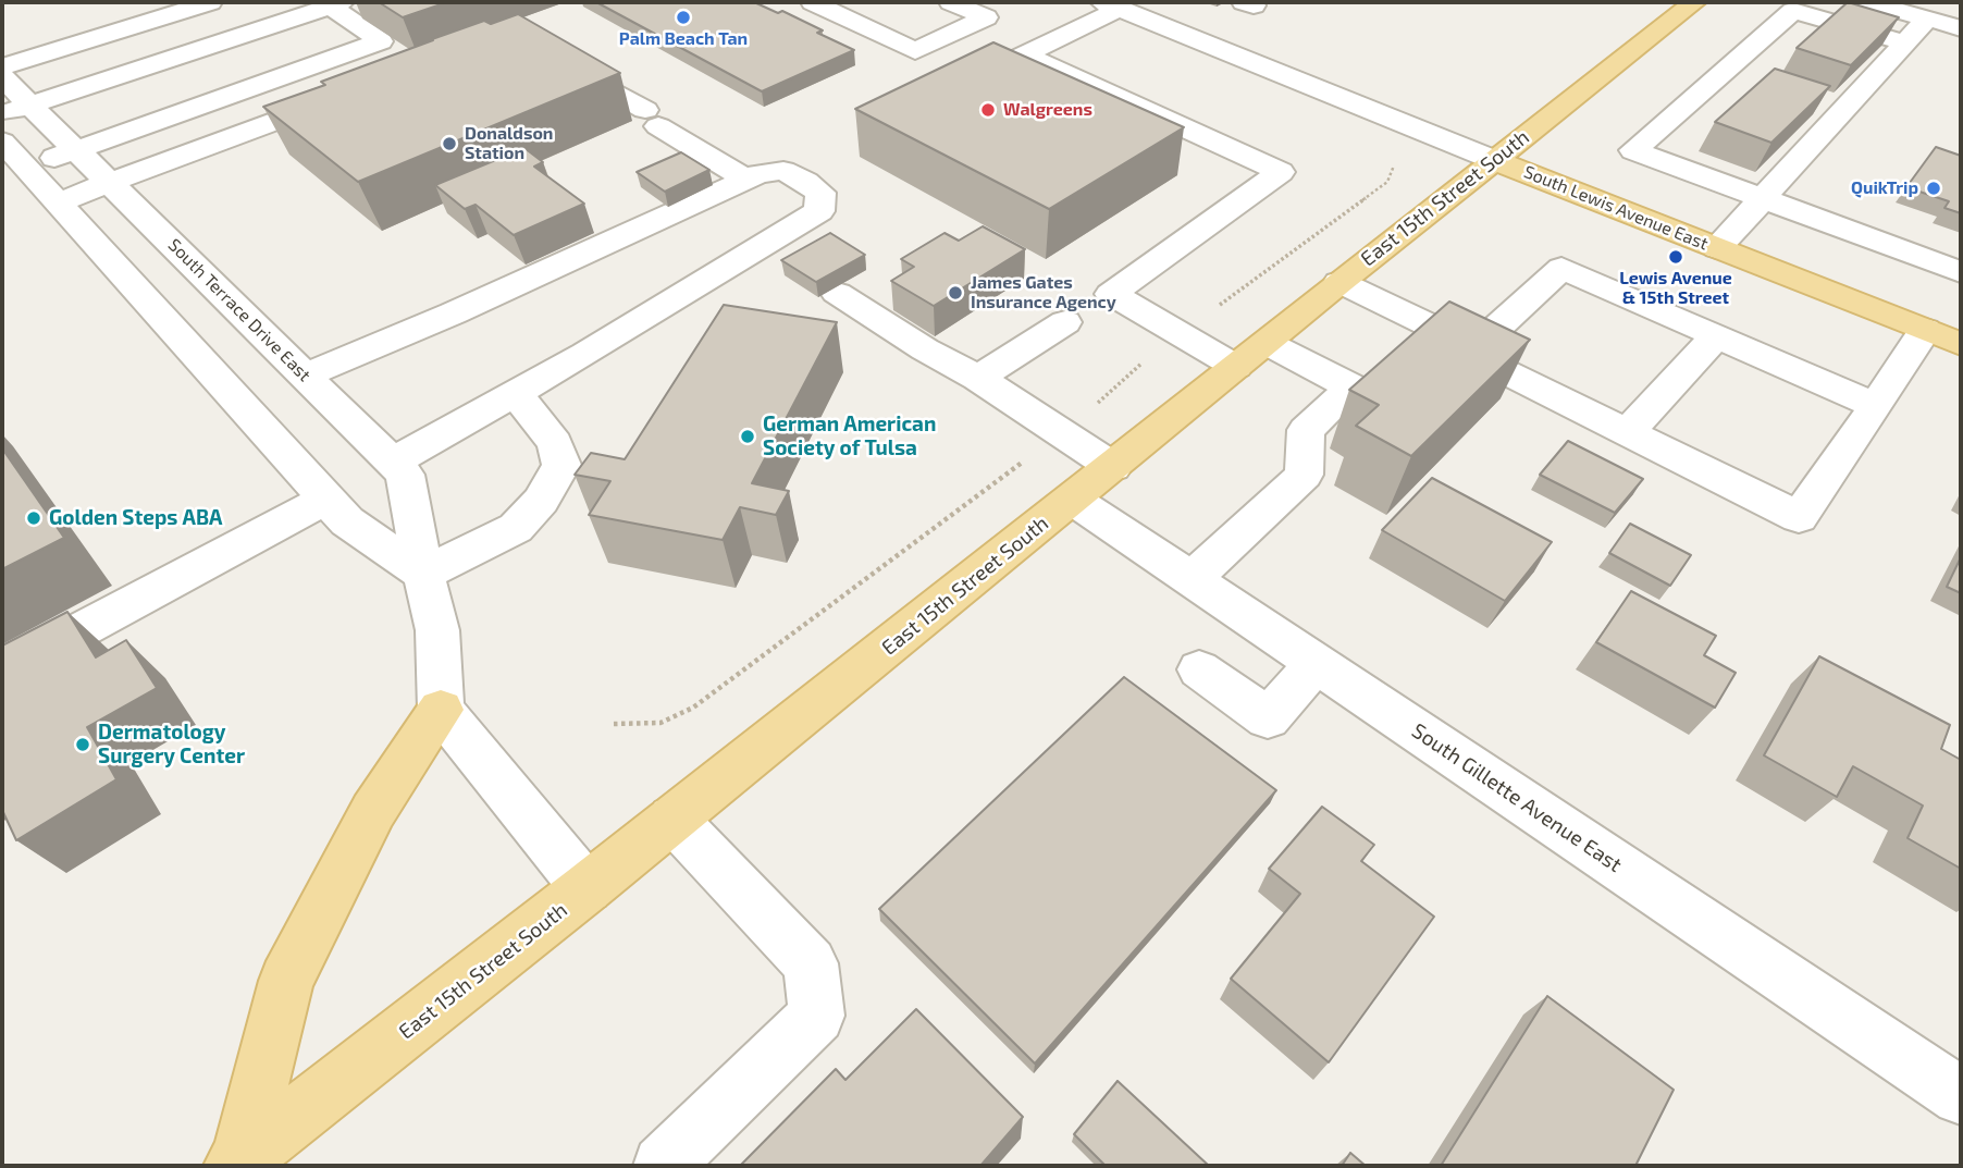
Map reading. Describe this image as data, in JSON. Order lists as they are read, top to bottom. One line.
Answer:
{"streets":{"main road":["East 15th Street South","South Lewis Avenue East"],"street":["South Terrace Drive East","South Gillette Avenue East"]},"crossings":[["East 15th Street South","South Lewis Avenue East"],["East 15th Street South","South Gillette Avenue East"]],"places":["Palm Beach Tan","Walgreens","Donaldson Station","QuikTrip","Lewis Avenue & 15th Street","James Gates Insurance Agency","German American Society of Tulsa","Golden Steps ABA","Dermatology Surgery Center"]}
